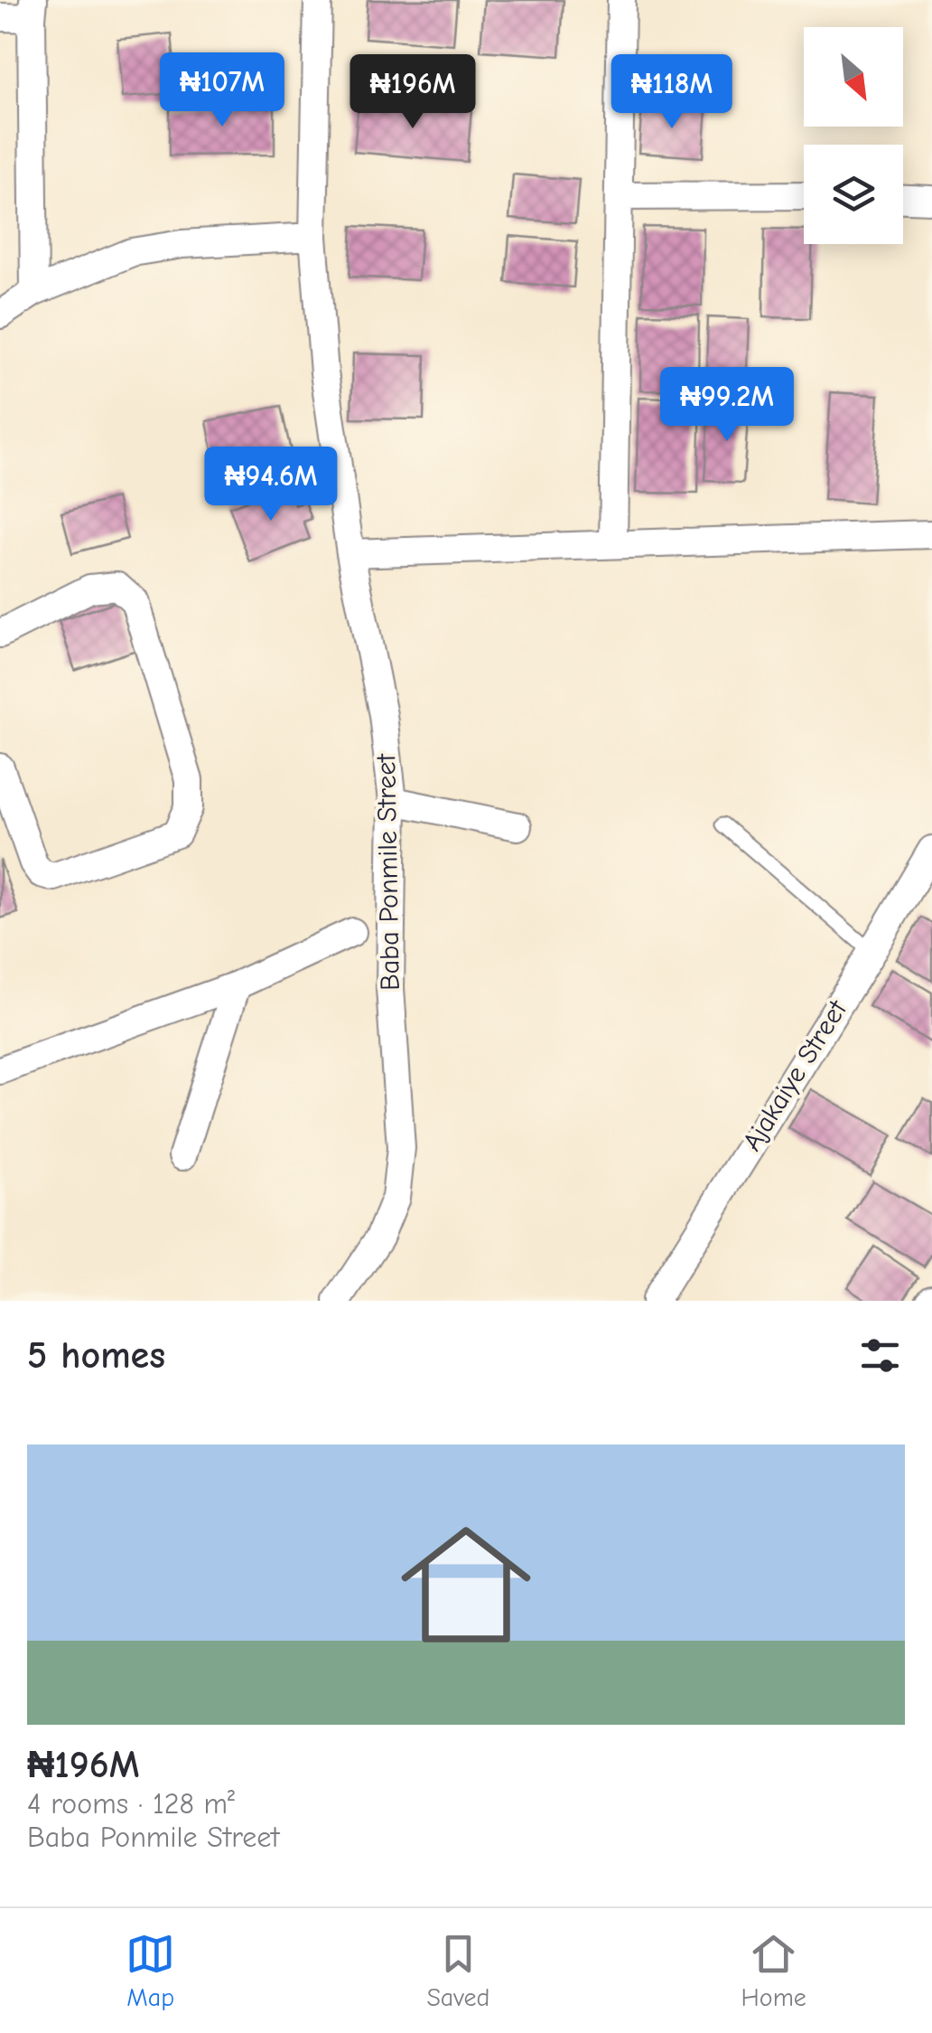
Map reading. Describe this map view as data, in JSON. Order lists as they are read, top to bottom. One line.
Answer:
{"streets":{"street":["Baba Ponmile Street","Ajakaiye Street"]},"north":"bottom right","page":{"price":["₦107M","₦196M","₦118M","₦99.2M","₦94.6M"],"heading":"5 homes","list":[{"name":"₦196M","note":"4 rooms · 128 m² · Baba Ponmile Street"}],"tabs":["Map","Saved","Home"]}}
